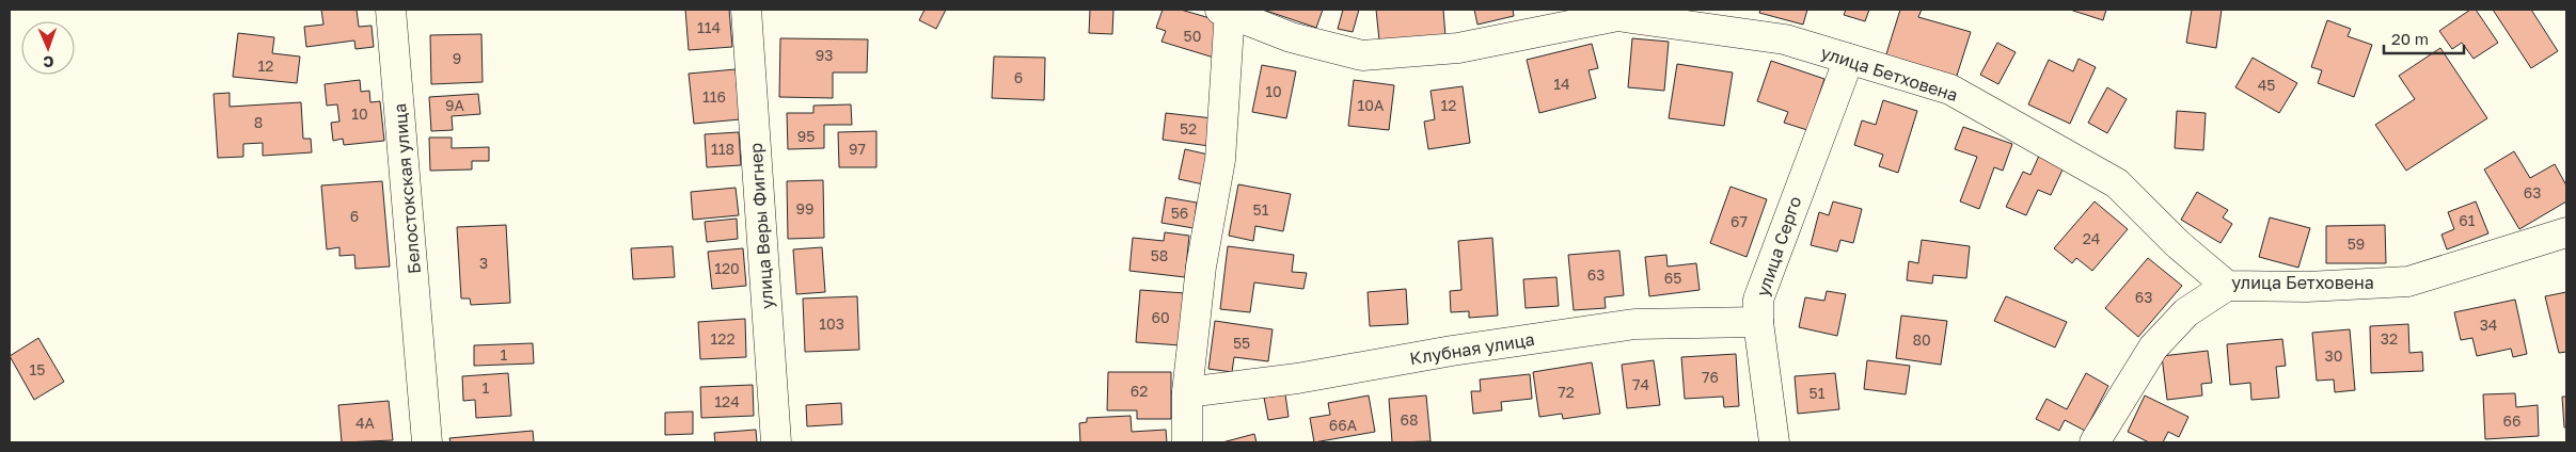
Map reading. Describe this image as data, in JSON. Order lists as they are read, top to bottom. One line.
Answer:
{"streets":{"street":["улица Бетховена","Белостокская улица","улица Веры Фигнер","улица Серго","Клубная улица"]},"crossings":[["улица Бетховена","улица Серго"],["улица Серго","Клубная улица"]],"house_numbers":["114","50","93","9","12","6","14","45","10","116","9А","10А","12","10","8","52","95","118","97","63","99","51","56","6","61","67","24","59","58","3","120","63","65","63","60","103","34","122","32","80","55","1","30","15","76","74","1","62","72","51","124","68","66","4А","66А"],"scale_bar":"20 m","north":"bottom"}
